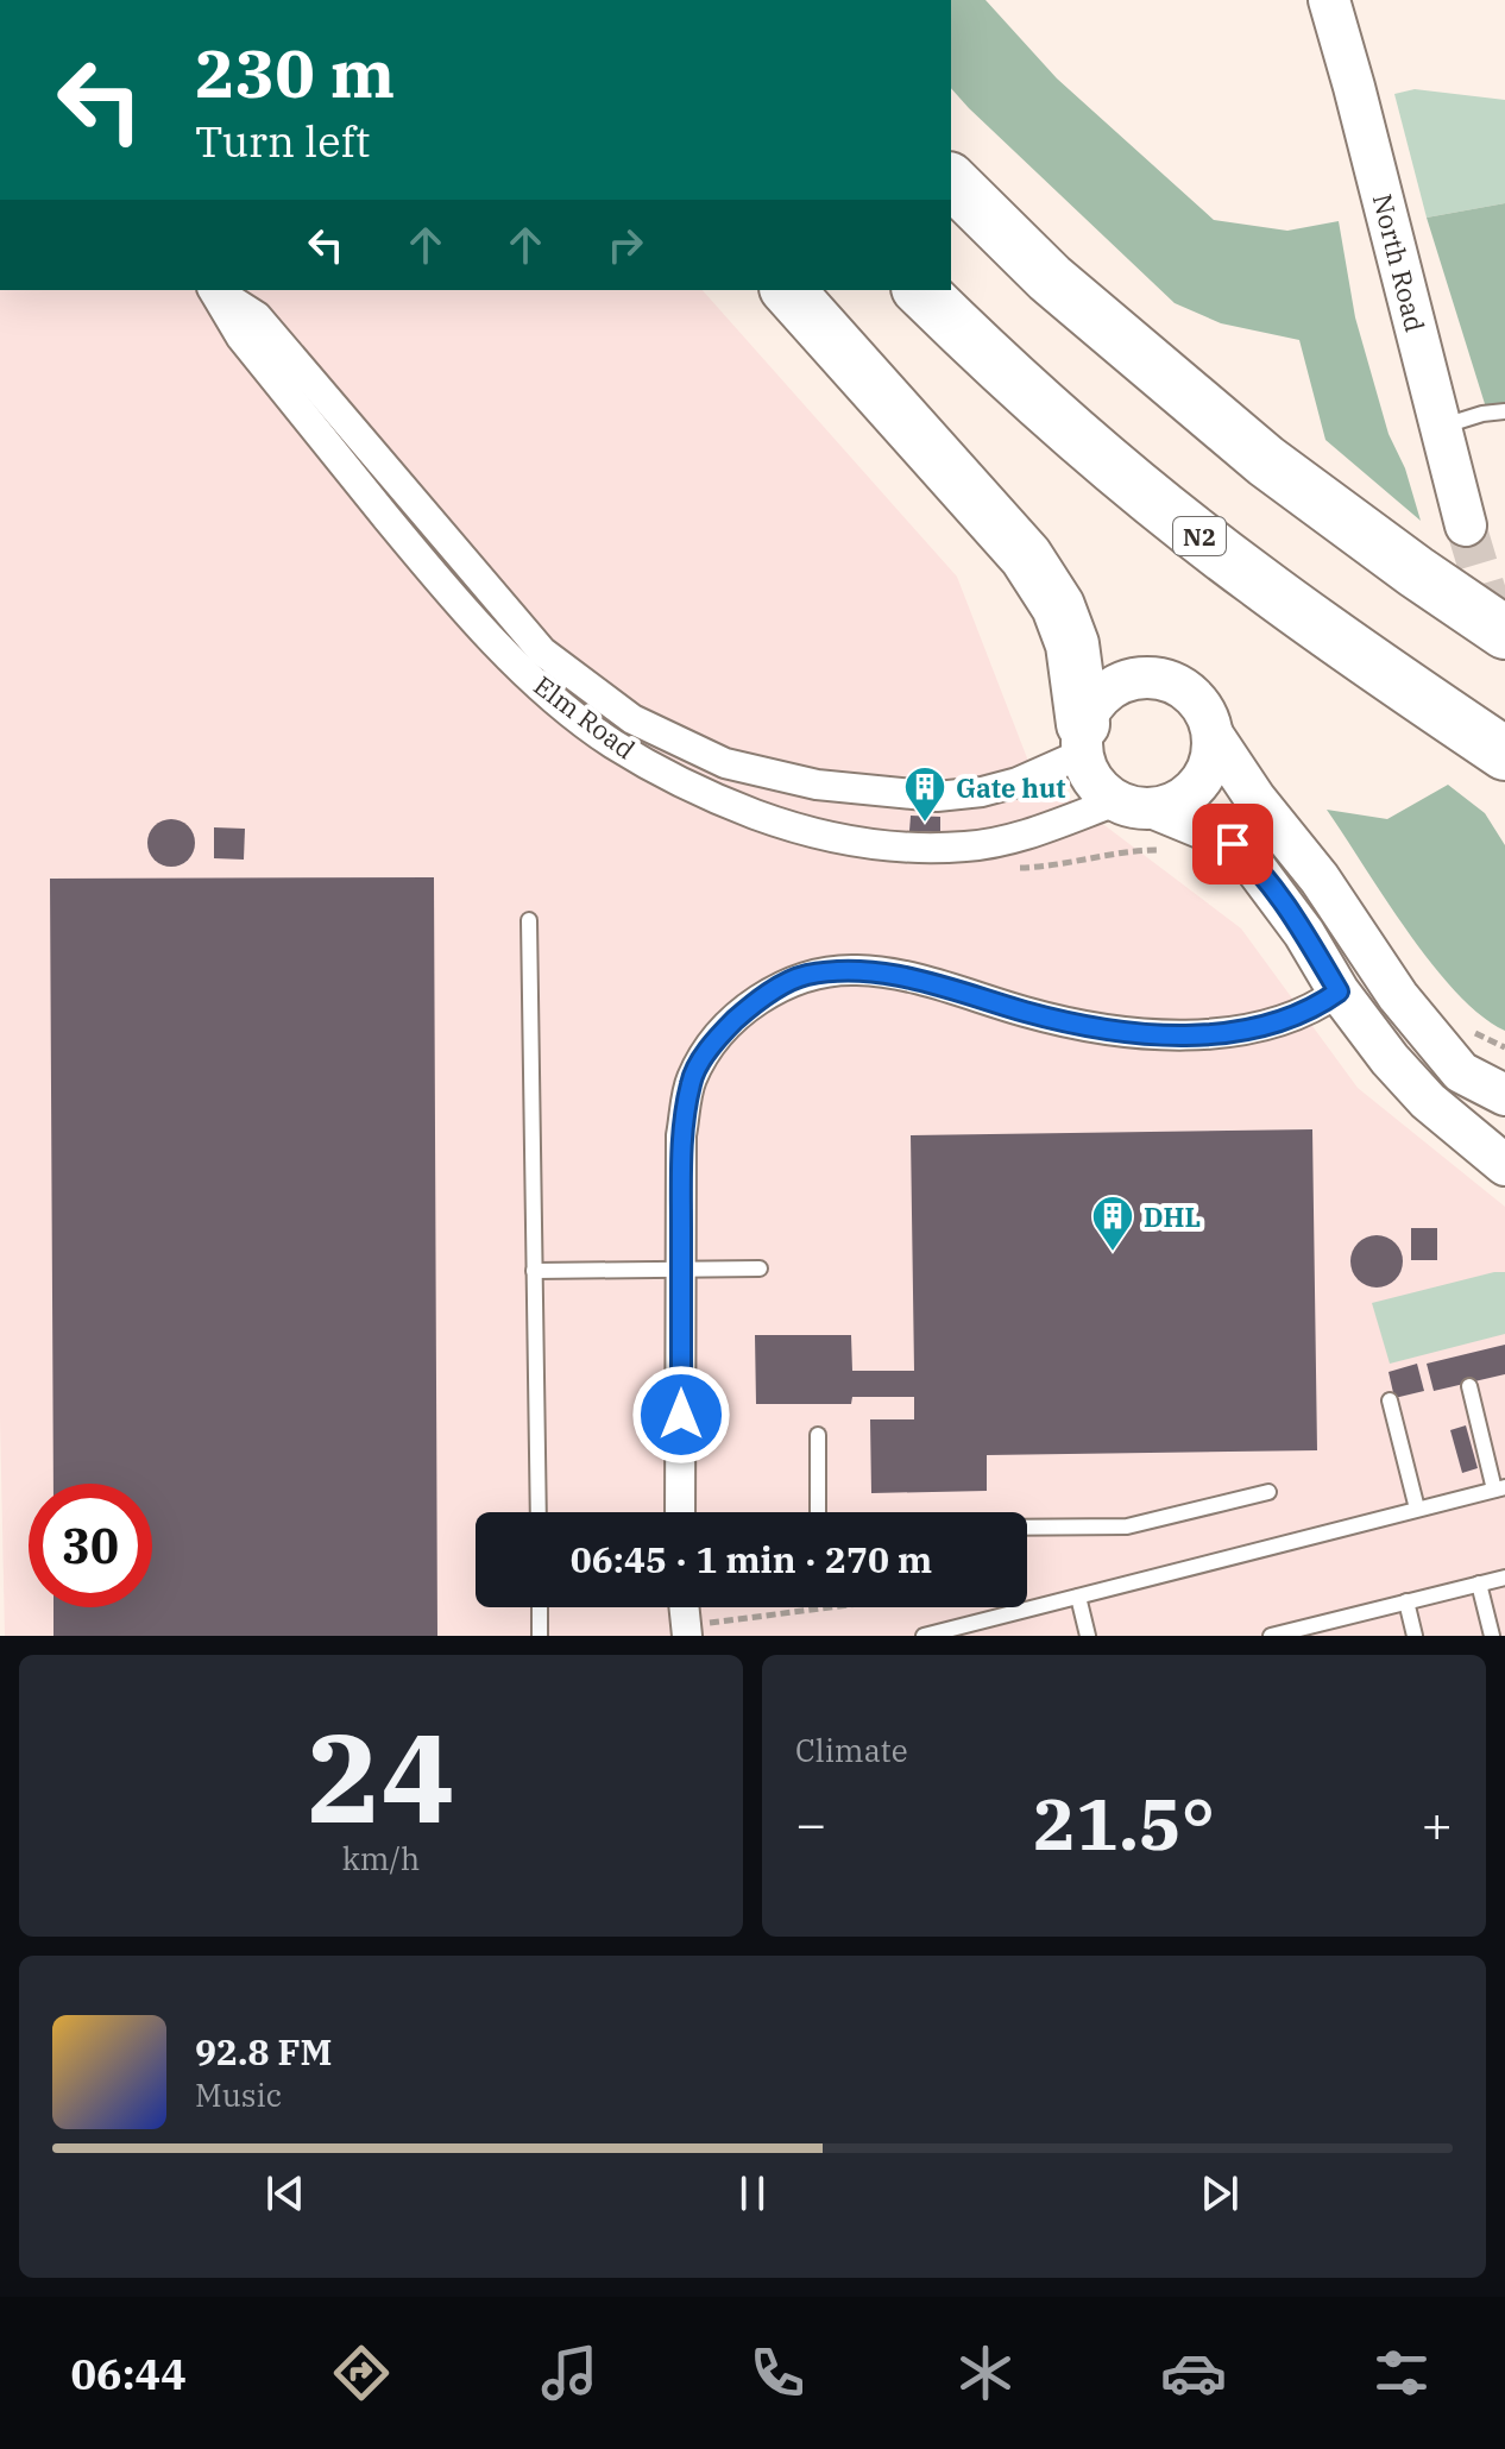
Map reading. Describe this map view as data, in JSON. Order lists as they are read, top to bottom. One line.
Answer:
{"streets":{"highway":["N2"],"main road":["North Road"],"street":["Elm Road"]},"places":{"building":["Gate hut","DHL"]},"page":{"turn":["230 m","Turn left"],"limit":"30","trip":"06:45 · 1 min · 270 m","tile":[["24","km/h"],"Climate"],"heat":["−","21.5°","+"],"song":["92.8 FM","Music"],"tabs":"06:44"}}
